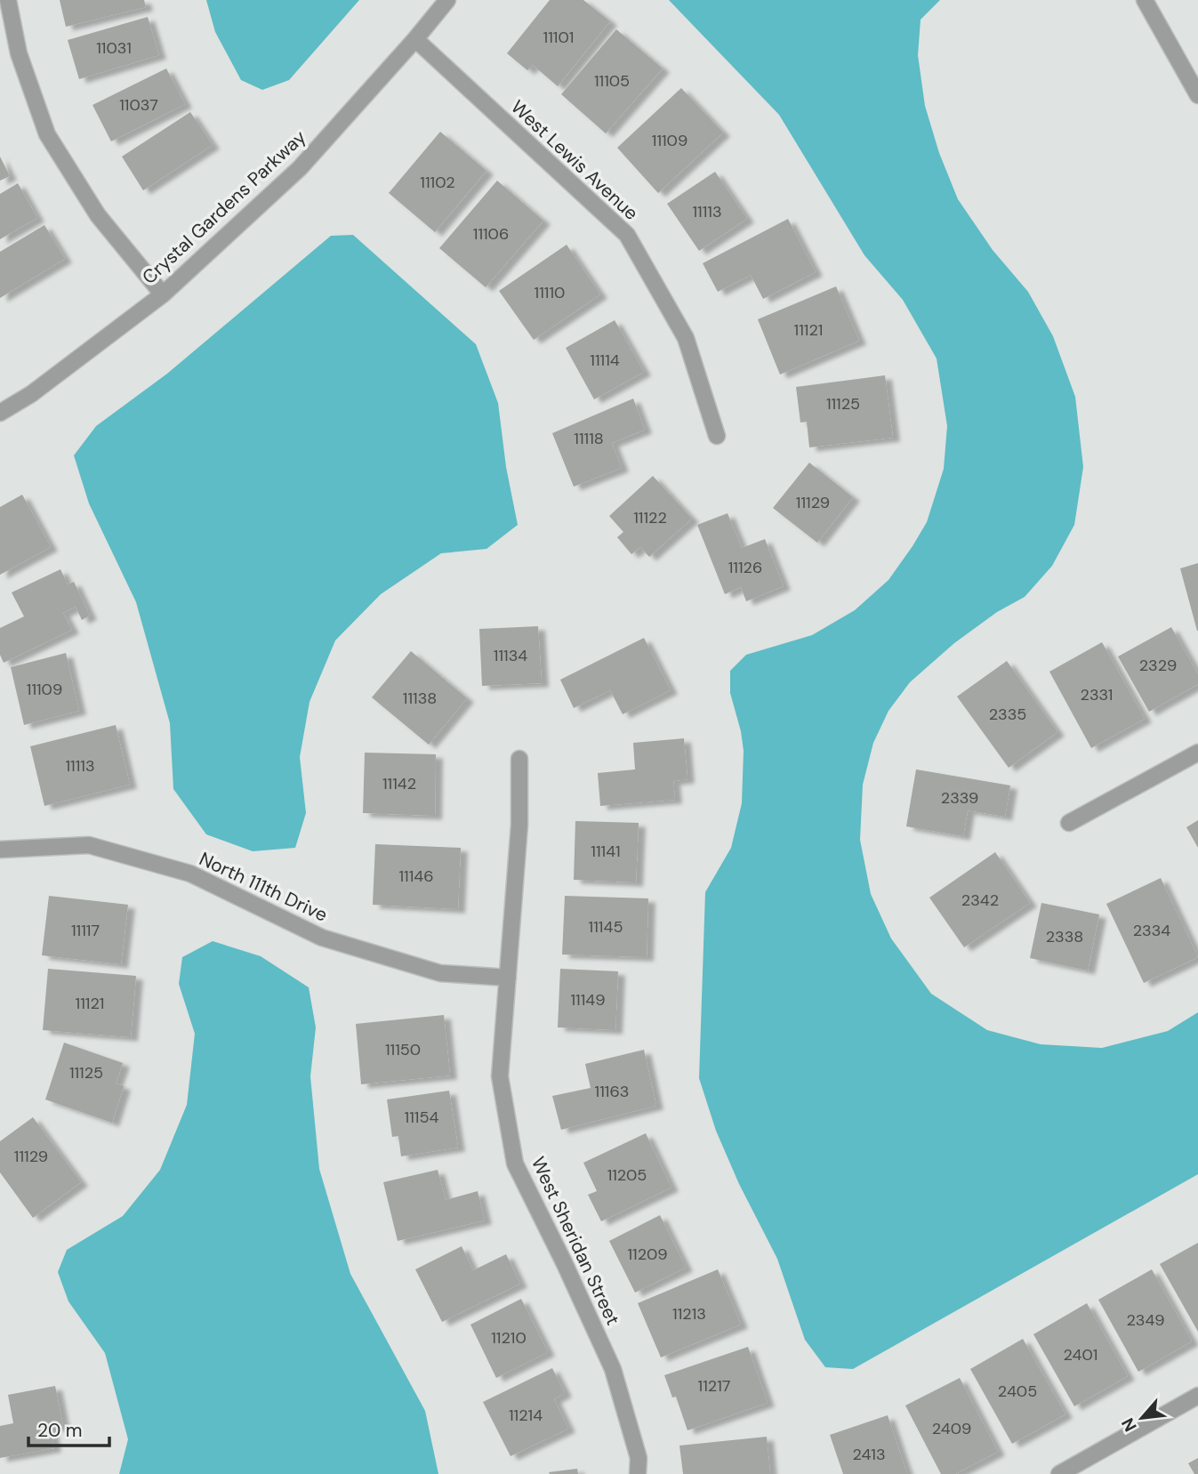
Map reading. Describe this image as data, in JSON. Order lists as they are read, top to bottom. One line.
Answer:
{"streets":{"street":["West Lewis Avenue","Crystal Gardens Parkway","North 111th Drive","West Sheridan Street"]},"crossings":[["West Lewis Avenue","Crystal Gardens Parkway"],["North 111th Drive","West Sheridan Street"]],"house_numbers":["11101","11031","11105","11037","11109","11102","11113","11106","11110","11121","11114","11125","11118","11129","11122","11126","11134","2329","11109","2331","11138","2335","11113","11142","2339","11141","11146","2342","11145","11117","2334","2338","11149","11121","11150","11125","11163","11154","11129","11205","11209","11213","2349","11210","2401","11217","2405","11214","2409","2413"],"scale_bar":"20 m","north":"bottom left"}
